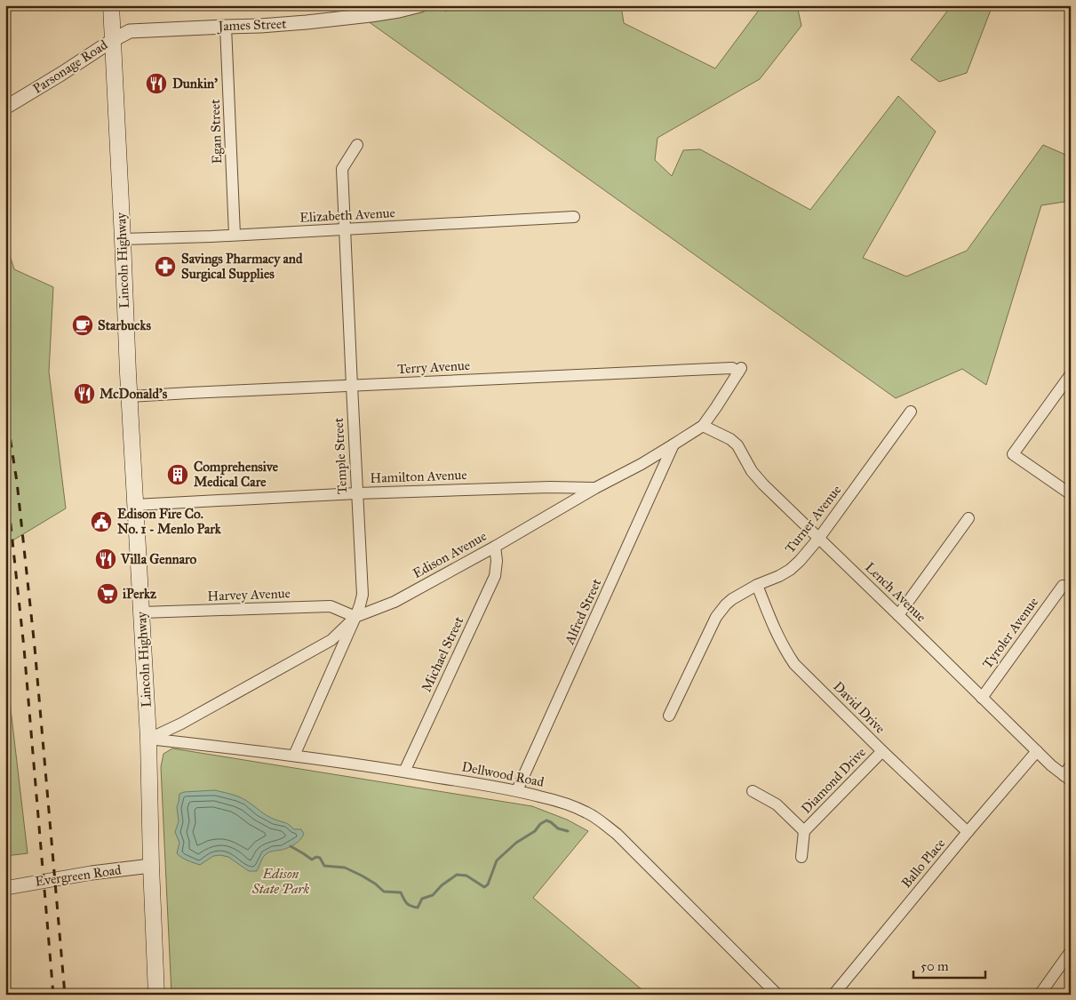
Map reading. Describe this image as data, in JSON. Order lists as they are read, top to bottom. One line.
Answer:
{"streets":{"main road":["Lincoln Highway"],"street":["James Street","Parsonage Road","Egan Street","Elizabeth Avenue","Terry Avenue","Temple Street","Hamilton Avenue","Turner Avenue","Edison Avenue","Lench Avenue","Harvey Avenue","Alfred Street","Tyroler Avenue","Michael Street","David Drive","Dellwood Road","Diamond Drive","Ballo Place","Evergreen Road"]},"crossings":[["James Street","Parsonage Road"],["James Street","Egan Street"],["James Street","Lincoln Highway"],["Parsonage Road","Lincoln Highway"],["Egan Street","Elizabeth Avenue"],["Elizabeth Avenue","Lincoln Highway"],["Elizabeth Avenue","Temple Street"],["Lincoln Highway","Terry Avenue"],["Lincoln Highway","Hamilton Avenue"],["Lincoln Highway","Edison Avenue"],["Lincoln Highway","Harvey Avenue"],["Lincoln Highway","Dellwood Road"],["Lincoln Highway","Evergreen Road"],["Terry Avenue","Temple Street"],["Terry Avenue","Edison Avenue"],["Temple Street","Hamilton Avenue"],["Temple Street","Edison Avenue"],["Temple Street","Harvey Avenue"],["Temple Street","Dellwood Road"],["Hamilton Avenue","Edison Avenue"],["Turner Avenue","Lench Avenue"],["Turner Avenue","David Drive"],["Edison Avenue","Lench Avenue"],["Edison Avenue","Harvey Avenue"],["Edison Avenue","Alfred Street"],["Edison Avenue","Michael Street"],["Edison Avenue","Dellwood Road"],["Lench Avenue","Tyroler Avenue"],["Lench Avenue","Ballo Place"],["Alfred Street","Dellwood Road"],["Michael Street","Dellwood Road"],["David Drive","Diamond Drive"],["David Drive","Ballo Place"]],"parks":["Edison State Park"],"places":{"restaurant":["Dunkin'","McDonald's","Villa Gennaro"],"pharmacy":["Savings Pharmacy and Surgical Supplies"],"cafe":["Starbucks"],"building":["Comprehensive Medical Care"],"public building":["Edison Fire Co. No. 1 - Menlo Park"],"supermarket":["iPerkz"]},"scale_bar":"50 m"}
